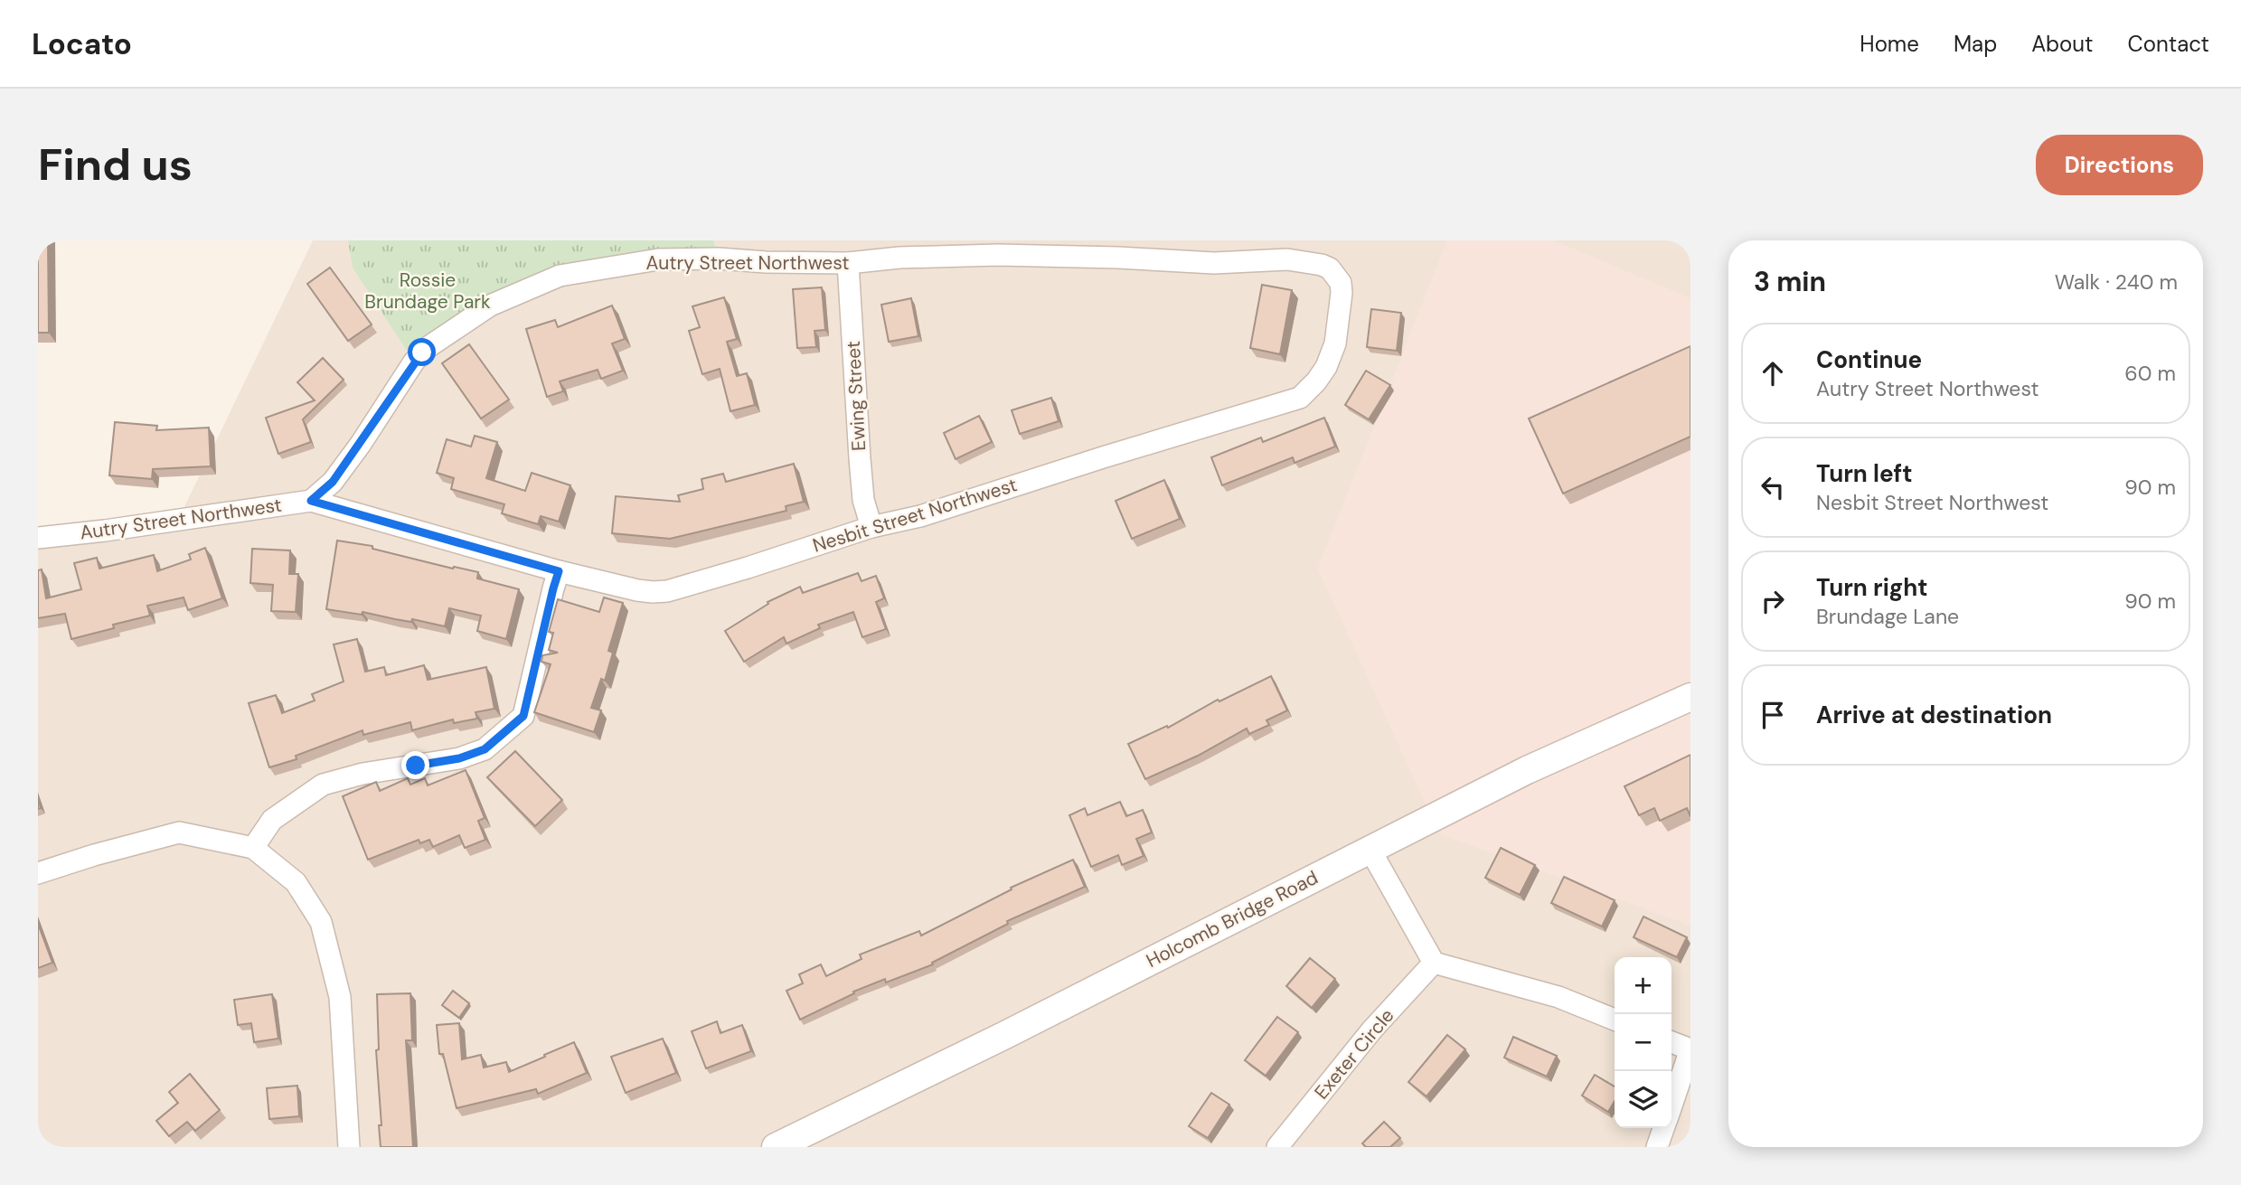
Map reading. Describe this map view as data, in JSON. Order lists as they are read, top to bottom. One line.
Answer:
{"streets":{"street":["Autry Street Northwest","Ewing Street","Nesbit Street Northwest","Holcomb Bridge Road","Exeter Circle"]},"crossings":[["Autry Street Northwest","Ewing Street"],["Autry Street Northwest","Nesbit Street Northwest"],["Ewing Street","Nesbit Street Northwest"]],"parks":["Rossie Brundage Park"],"page":{"header":"Locato","nav":["Home","Map","About","Contact"],"buttons":"Directions","title":"Find us","heading":["3 min","Walk · 240 m"],"list":[["Continue","Autry Street Northwest","60 m"],["Turn left","Nesbit Street Northwest","90 m"],["Turn right","Brundage Lane","90 m"],"Arrive at destination"],"map_buttons":["+","−"]}}
